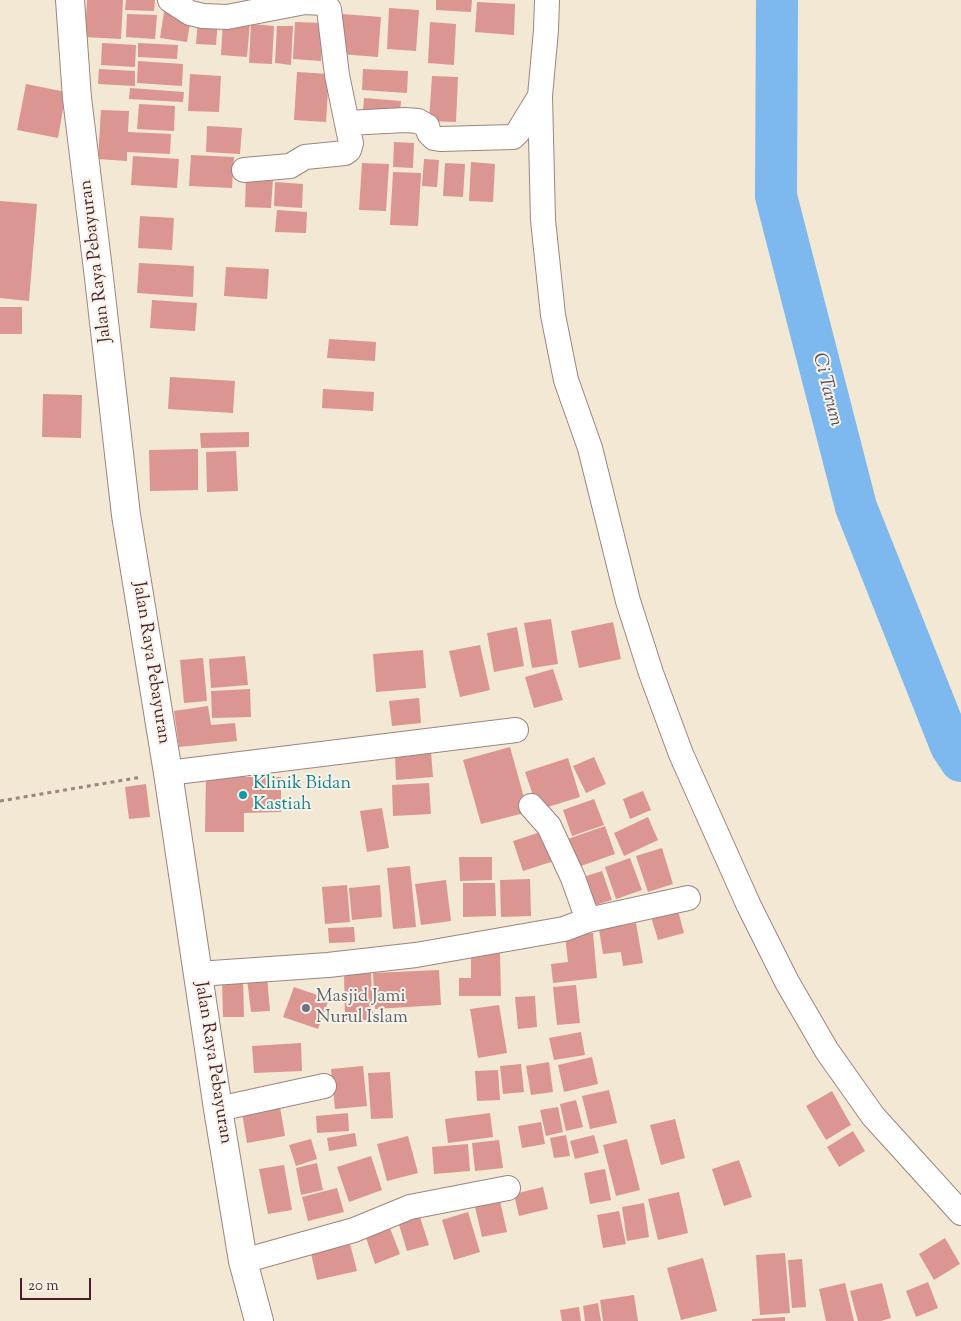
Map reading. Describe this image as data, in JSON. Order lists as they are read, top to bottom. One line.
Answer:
{"streets":{"main road":["Jalan Raya Pebayuran"]},"water":["Ci Tarum"],"places":["Klinik Bidan Kastiah","Masjid Jami Nurul Islam"],"scale_bar":"20 m"}
